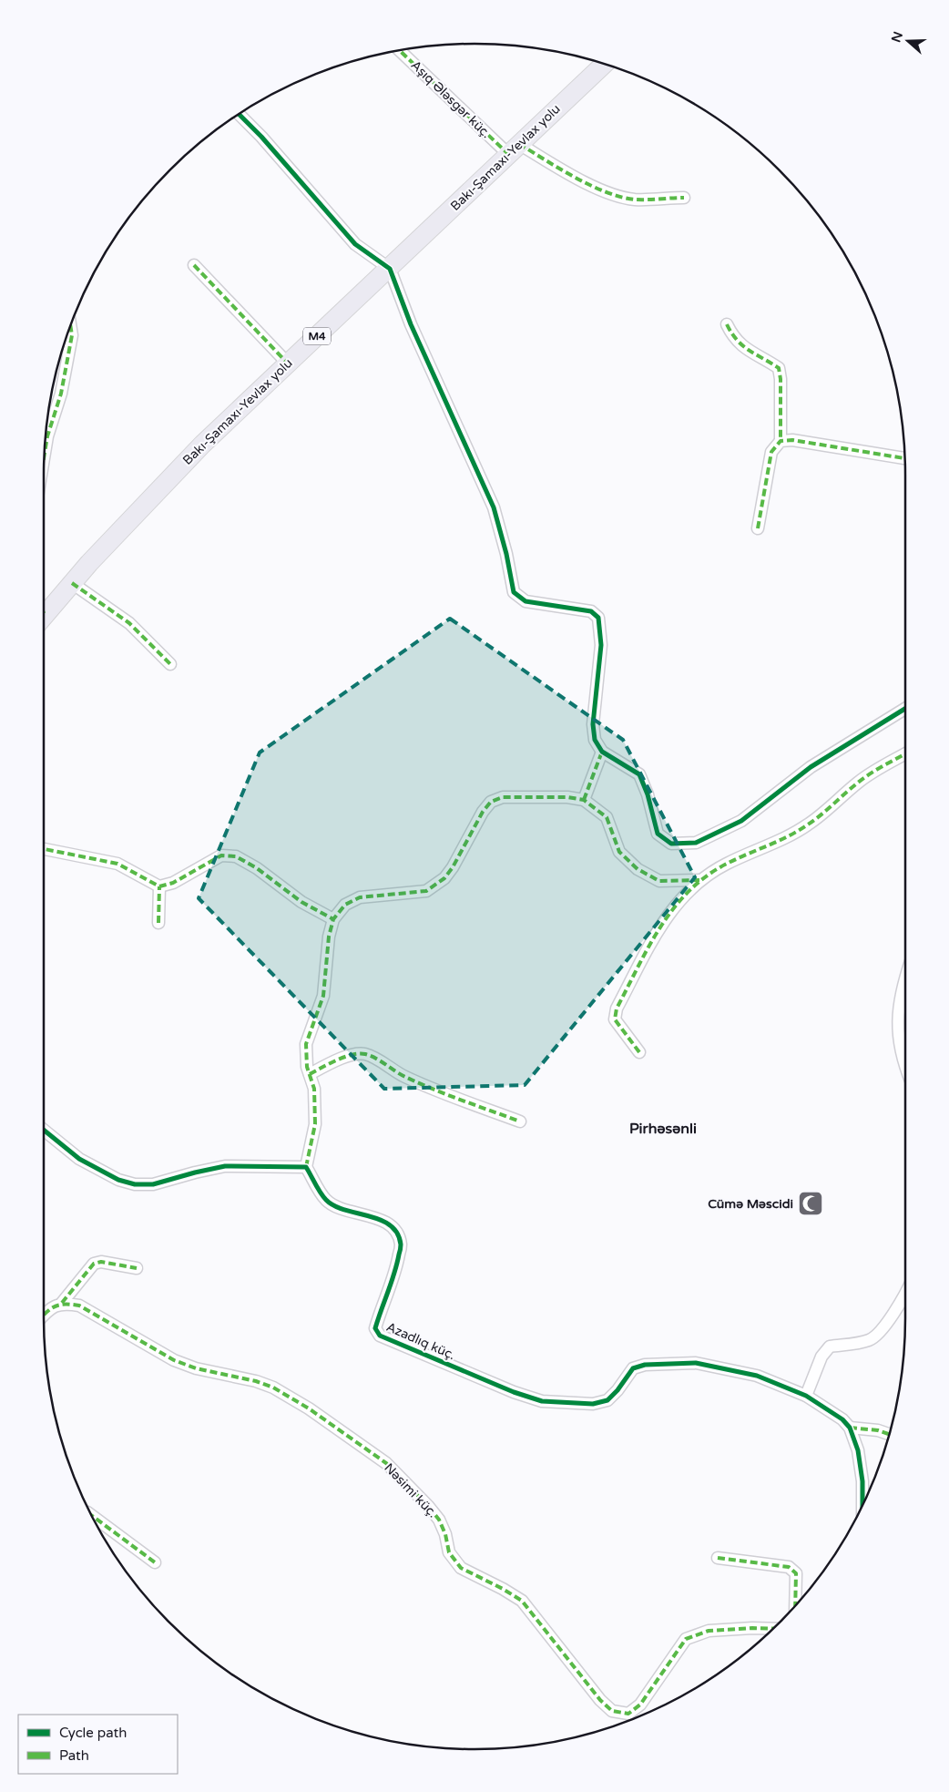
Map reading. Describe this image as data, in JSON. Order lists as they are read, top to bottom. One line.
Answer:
{"streets":{"highway":["Bakı-Şamaxı-Yevlax yolu","M4"],"street":["Aşıq Ələsgər küç.","Azadlıq küç.","Nəsimi küç."]},"crossings":[["Aşıq Ələsgər küç.","Bakı-Şamaxı-Yevlax yolu"]],"districts":["Pirhəsənli"],"places":{"mosque":["Cümə Məscidi"]},"legend":["Cycle path","Path"],"north":"left"}
